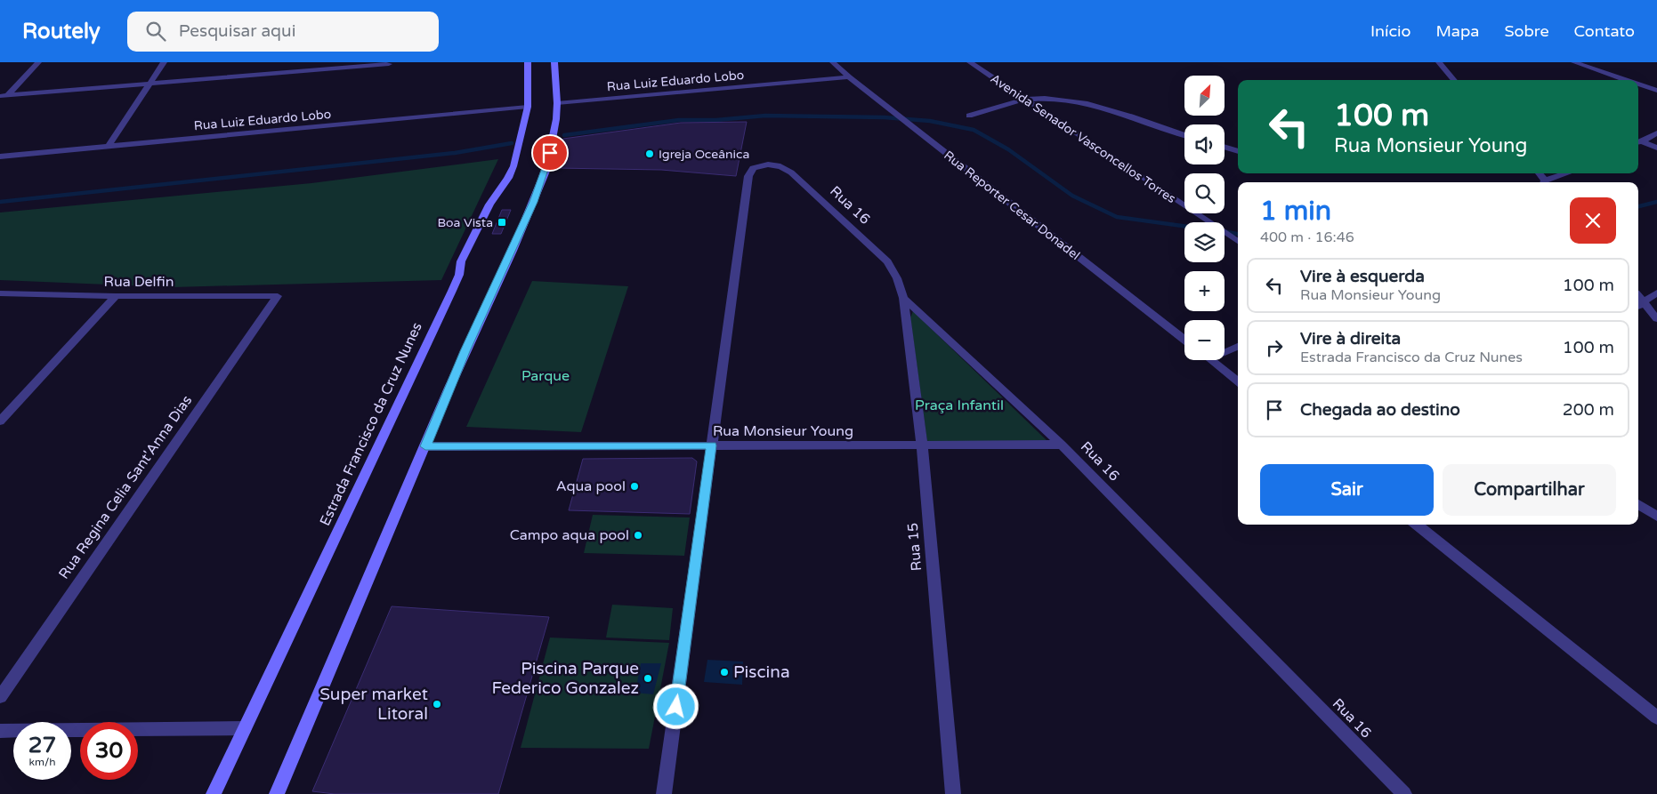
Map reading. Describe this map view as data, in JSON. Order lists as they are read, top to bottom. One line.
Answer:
{"streets":{"main road":["Estrada Francisco da Cruz Nunes"],"street":["Rua Luiz Eduardo Lobo","Avenida Senador Vasconcellos Torres","Rua 16","Rua Reporter Cesar Donadel","Rua Delfin","Rua Monsieur Young","Rua Regina Celia Sant'Anna Dias","Rua 15"]},"crossings":[["Rua Luiz Eduardo Lobo","Rua Reporter Cesar Donadel"],["Rua Luiz Eduardo Lobo","Estrada Francisco da Cruz Nunes"],["Rua 16","Rua Monsieur Young"],["Rua 16","Rua 15"],["Rua Delfin","Rua Regina Celia Sant'Anna Dias"],["Rua Monsieur Young","Rua 15"]],"parks":["Parque","Praça Infantil"],"places":{"other":["Igreja Oceânica","Aqua pool","Campo aqua pool","Piscina","Piscina Parque Federico Gonzalez","Super market Litoral"],"transit":["Boa Vista"]},"north":"top right","page":{"header":"Routely","search":"Pesquisar aqui","nav":["Início","Mapa","Sobre","Contato"],"map_buttons":["+","−"],"turn":["100 m","Rua Monsieur Young"],"heading":["1 min","400 m · 16:46"],"list":[{"name":"Vire à esquerda","note":"Rua Monsieur Young","value":"100 m"},{"name":"Vire à direita","note":"Estrada Francisco da Cruz Nunes","value":"100 m"},{"name":"Chegada ao destino","value":"200 m"}],"buttons":["Sair","Compartilhar"],"speed":"27 km/h","limit":"30"}}
